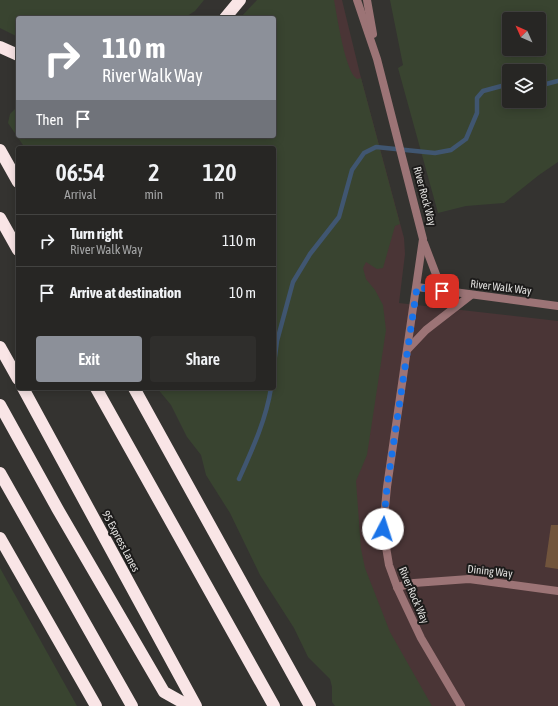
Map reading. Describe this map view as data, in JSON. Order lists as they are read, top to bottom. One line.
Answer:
{"streets":{"highway":["95 Express Lanes"],"street":["River Rock Way","River Walk Way","Dining Way"]},"crossings":[["River Rock Way","River Walk Way"],["River Rock Way","Dining Way"]],"north":"top left","page":{"turn":["110 m","River Walk Way"],"then":"Then","eta":["06:54","Arrival","2","min","120","m"],"list":[{"name":"Turn right","note":"River Walk Way","value":"110 m"},{"name":"Arrive at destination","value":"10 m"}],"buttons":["Exit","Share"]}}
